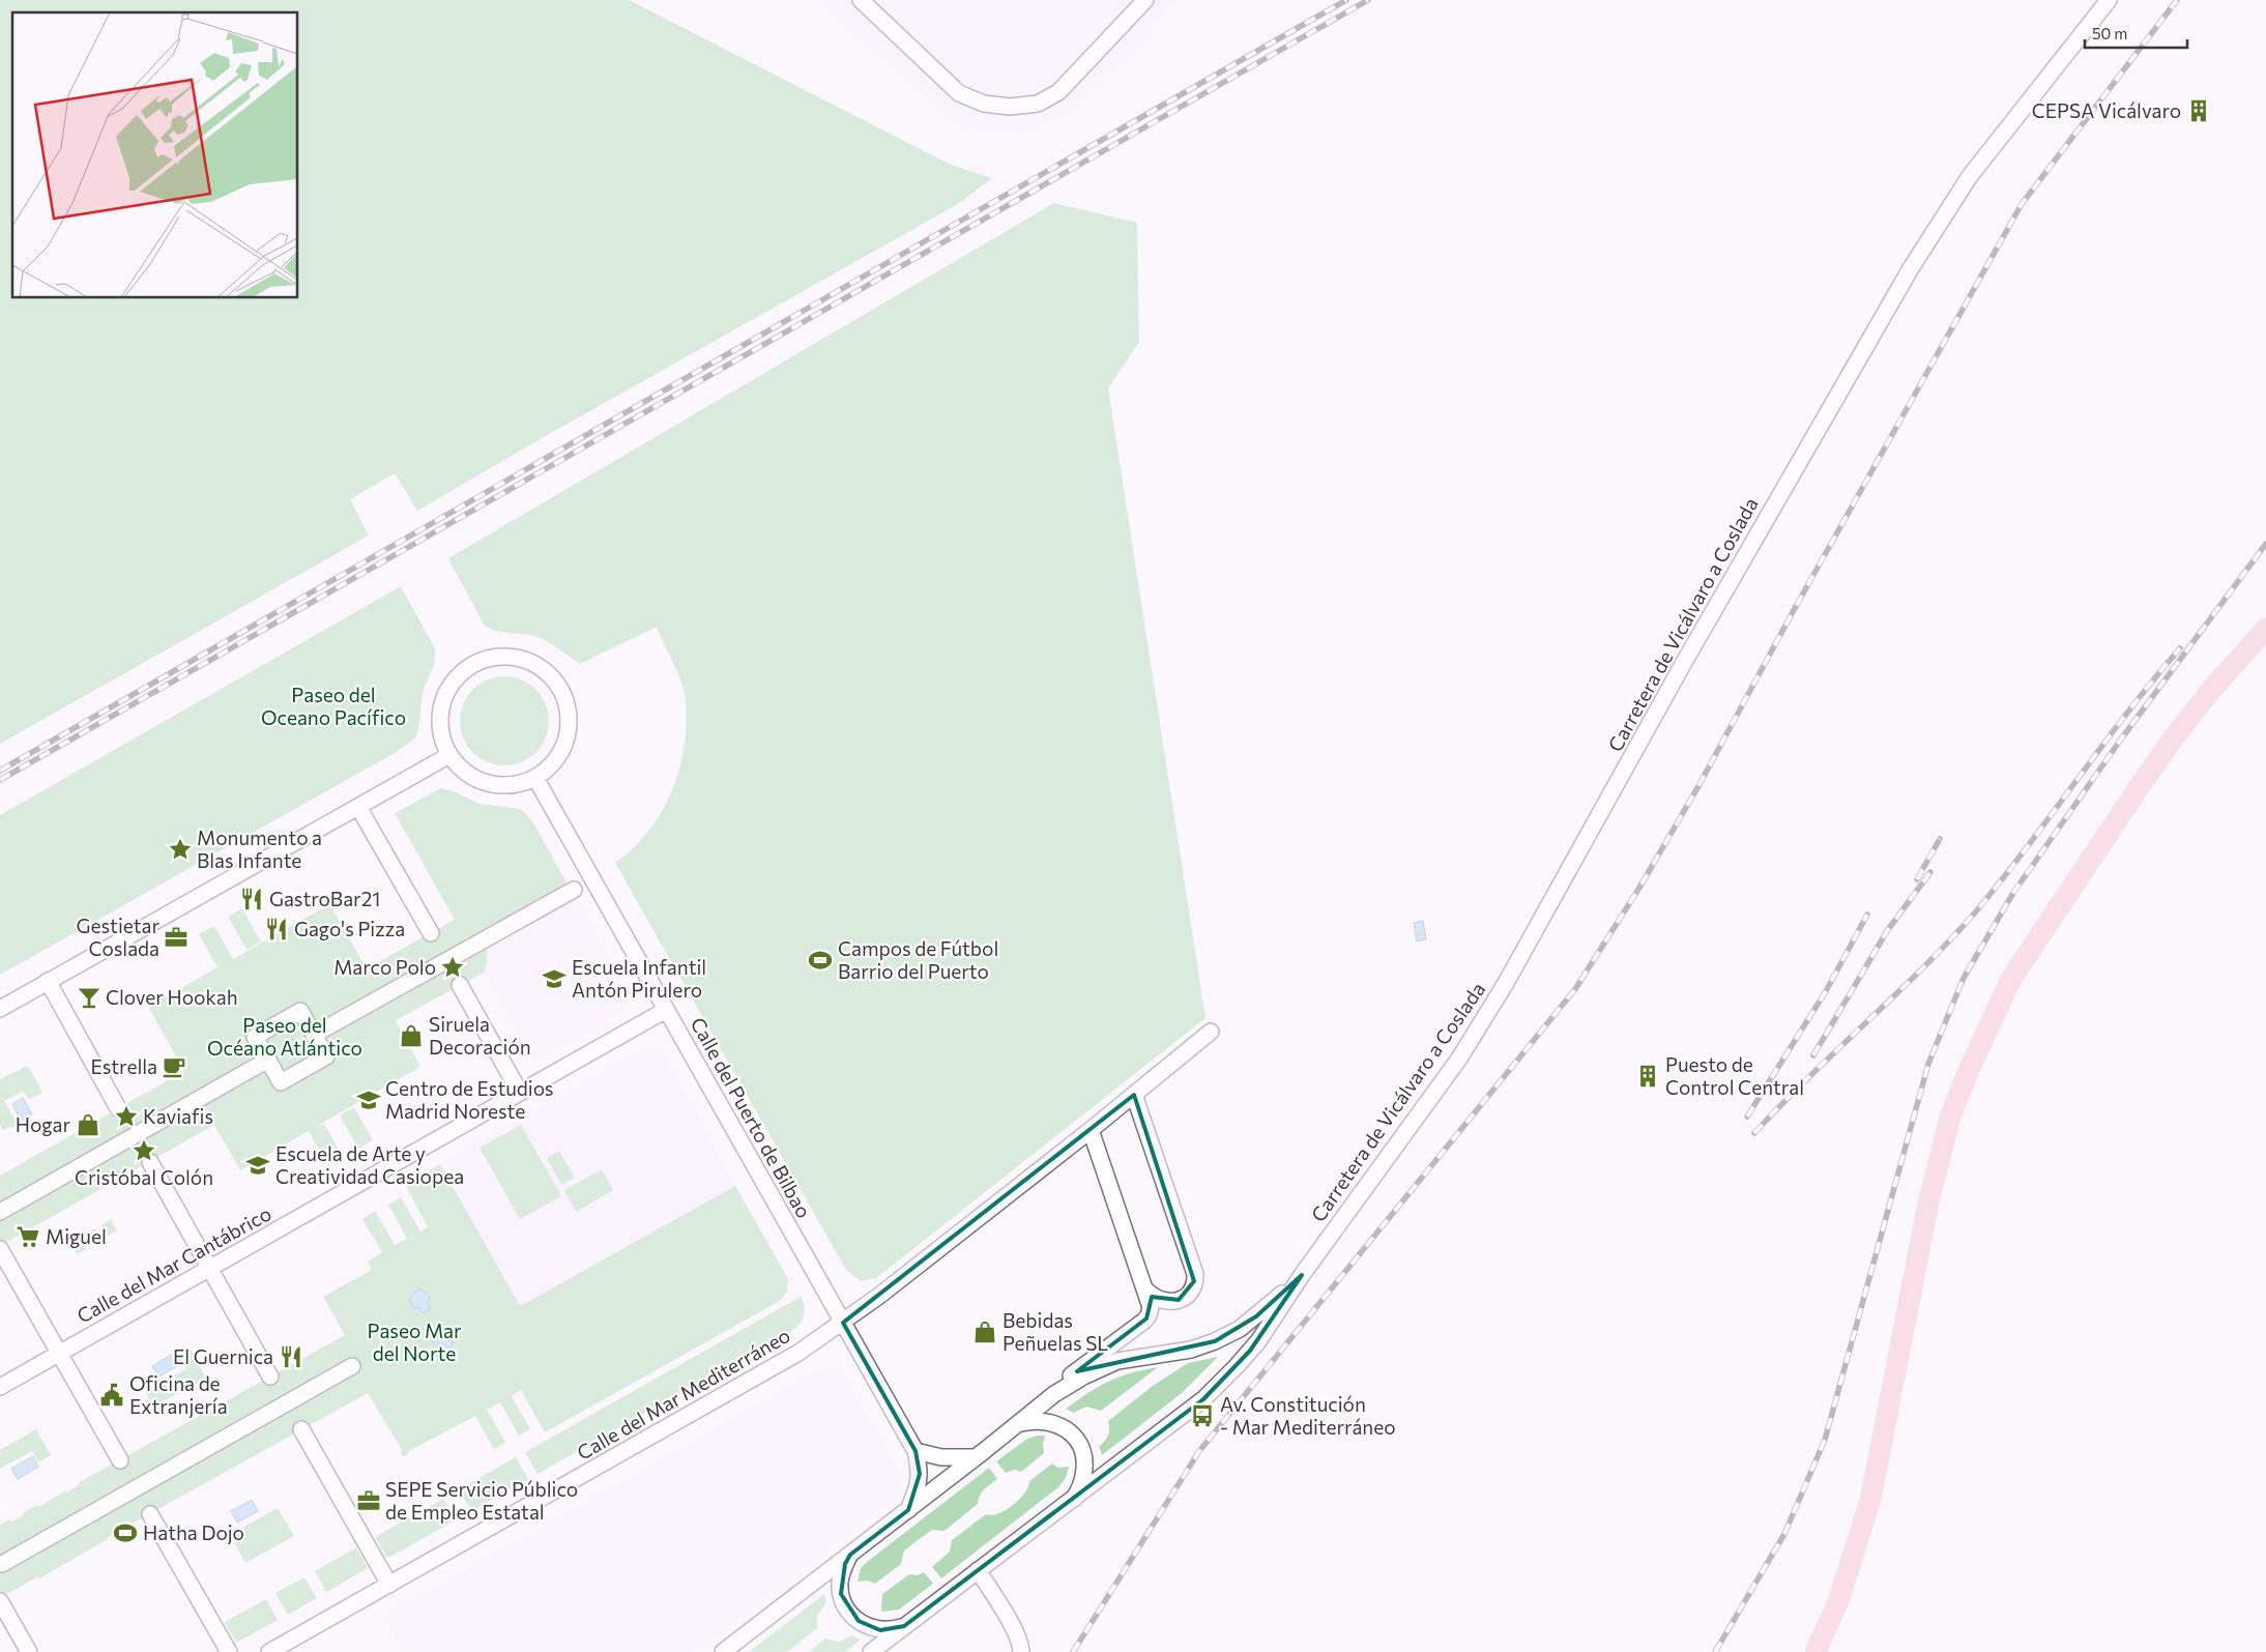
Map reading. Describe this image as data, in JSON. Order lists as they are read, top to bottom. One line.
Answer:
{"streets":{"street":["Carretera de Vicálvaro a Coslada","Calle del Puerto de Bilbao","Calle del Mar Cantábrico","Calle del Mar Mediterráneo"]},"crossings":[["Calle del Puerto de Bilbao","Calle del Mar Cantábrico"],["Calle del Puerto de Bilbao","Calle del Mar Mediterráneo"]],"parks":["Paseo del Oceano Pacífico","Paseo del Océano Atlántico","Paseo Mar del Norte"],"places":{"building":["CEPSA Vicálvaro","Puesto de Control Central"],"place":["Monumento a Blas Infante","Marco Polo","Kaviafis","Cristóbal Colón"],"restaurant":["GastroBar21","Gago's Pizza","El Guernica"],"office":["Gestietar Coslada","SEPE Servicio Público de Empleo Estatal"],"sports":["Campos de Fútbol Barrio del Puerto","Hatha Dojo"],"school or university":["Escuela Infantil Antón Pirulero","Centro de Estudios Madrid Noreste","Escuela de Arte y Creatividad Casiopea"],"bar":["Clover Hookah"],"shop":["Siruela Decoración","Hogar","Bebidas Peñuelas SL"],"cafe":["Estrella"],"supermarket":["Miguel"],"public building":["Oficina de Extranjería"],"bus stop":["Av. Constitución - Mar Mediterráneo"]},"scale_bar":"50 m"}
